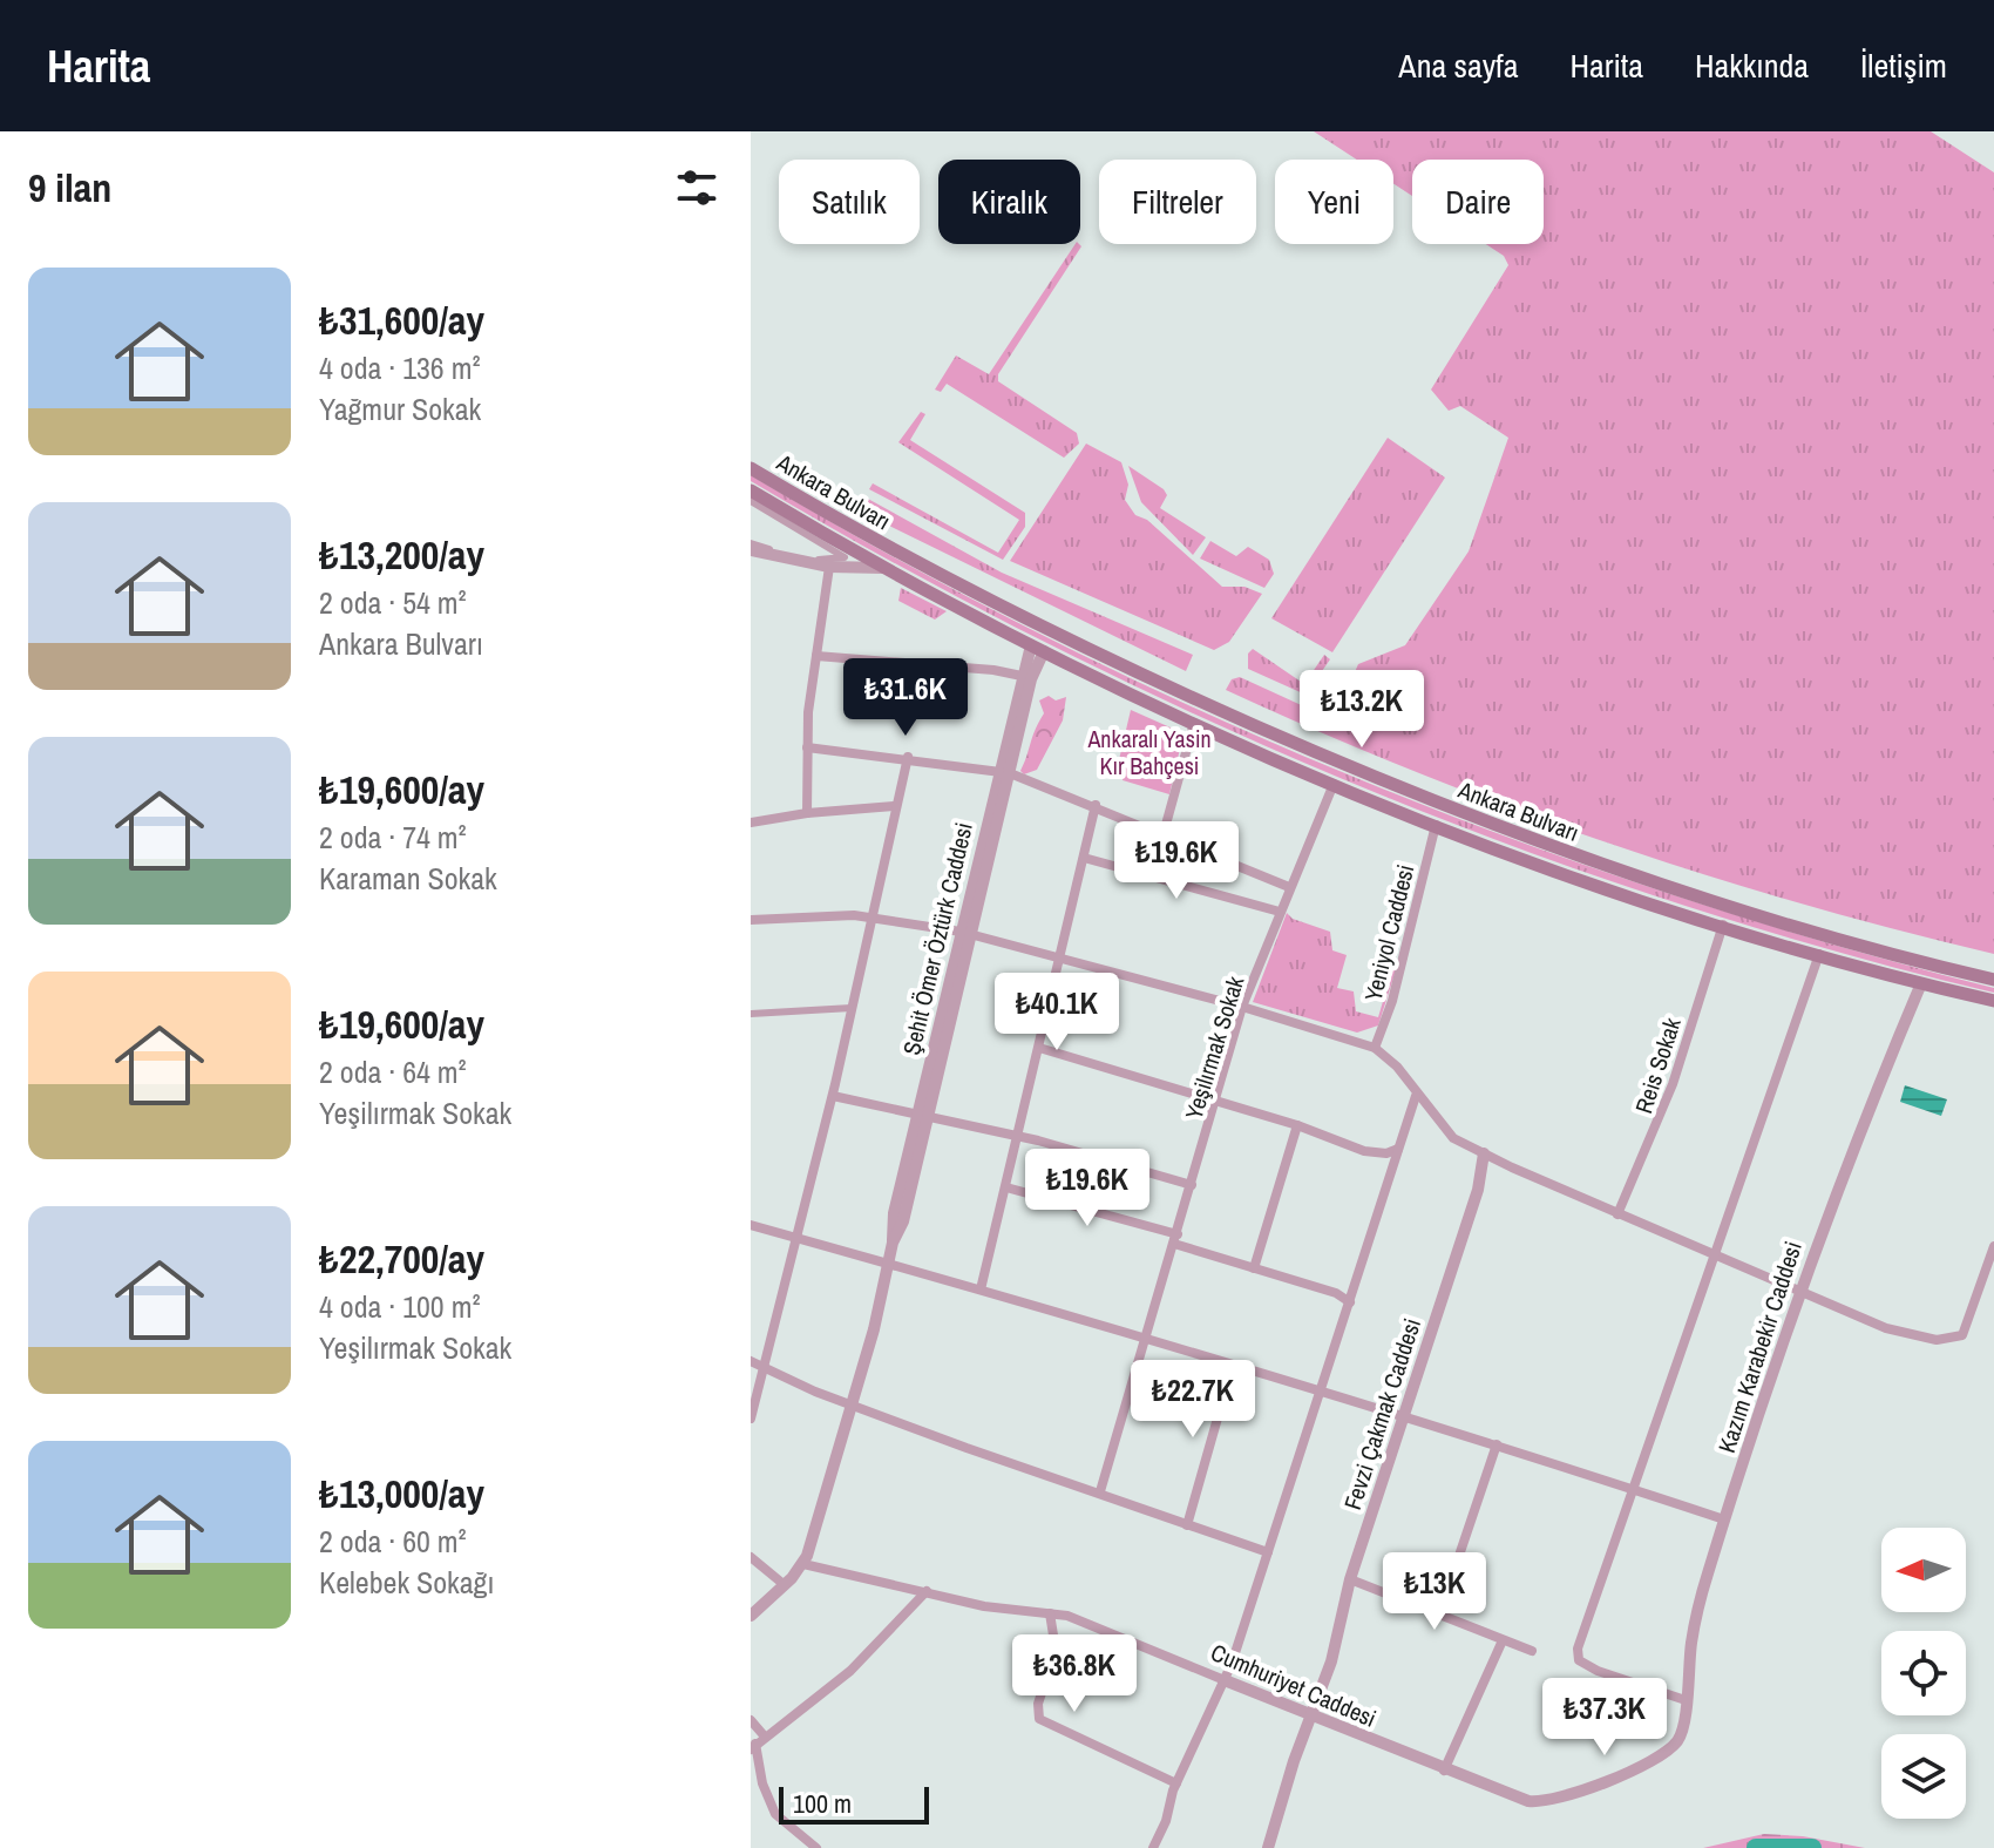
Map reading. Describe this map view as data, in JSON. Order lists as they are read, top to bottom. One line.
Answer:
{"streets":{"main road":["Ankara Bulvarı"],"street":["Yeniyol Caddesi","Şehit Ömer Öztürk Caddesi","Yeşilırmak Sokak","Reis Sokak","Kazım Karabekir Caddesi","Fevzi Çakmak Caddesi","Cumhuriyet Caddesi"]},"crossings":[["Ankara Bulvarı","Yeniyol Caddesi"],["Ankara Bulvarı","Şehit Ömer Öztürk Caddesi"],["Ankara Bulvarı","Yeşilırmak Sokak"],["Ankara Bulvarı","Reis Sokak"],["Ankara Bulvarı","Kazım Karabekir Caddesi"],["Şehit Ömer Öztürk Caddesi","Cumhuriyet Caddesi"],["Kazım Karabekir Caddesi","Cumhuriyet Caddesi"],["Fevzi Çakmak Caddesi","Cumhuriyet Caddesi"]],"parks":["Ankaralı Yasin Kır Bahçesi"],"scale_bar":"100 m","north":"left","page":{"header":"Harita","nav":["Ana sayfa","Harita","Hakkında","İletişim"],"heading":"9 ilan","chip":["Satılık","Kiralık","Filtreler","Yeni","Daire"],"list":[{"name":"₺31,600/ay","note":"4 oda · 136 m² · Yağmur Sokak"},{"name":"₺13,200/ay","note":"2 oda · 54 m² · Ankara Bulvarı"},{"name":"₺19,600/ay","note":"2 oda · 74 m² · Karaman Sokak"},{"name":"₺19,600/ay","note":"2 oda · 64 m² · Yeşilırmak Sokak"},{"name":"₺22,700/ay","note":"4 oda · 100 m² · Yeşilırmak Sokak"},{"name":"₺13,000/ay","note":"2 oda · 60 m² · Kelebek Sokağı"}],"price":["₺31.6K","₺13.2K","₺19.6K","₺40.1K","₺19.6K","₺22.7K","₺13K","₺36.8K","₺37.3K"],"scale":"100 m"}}
